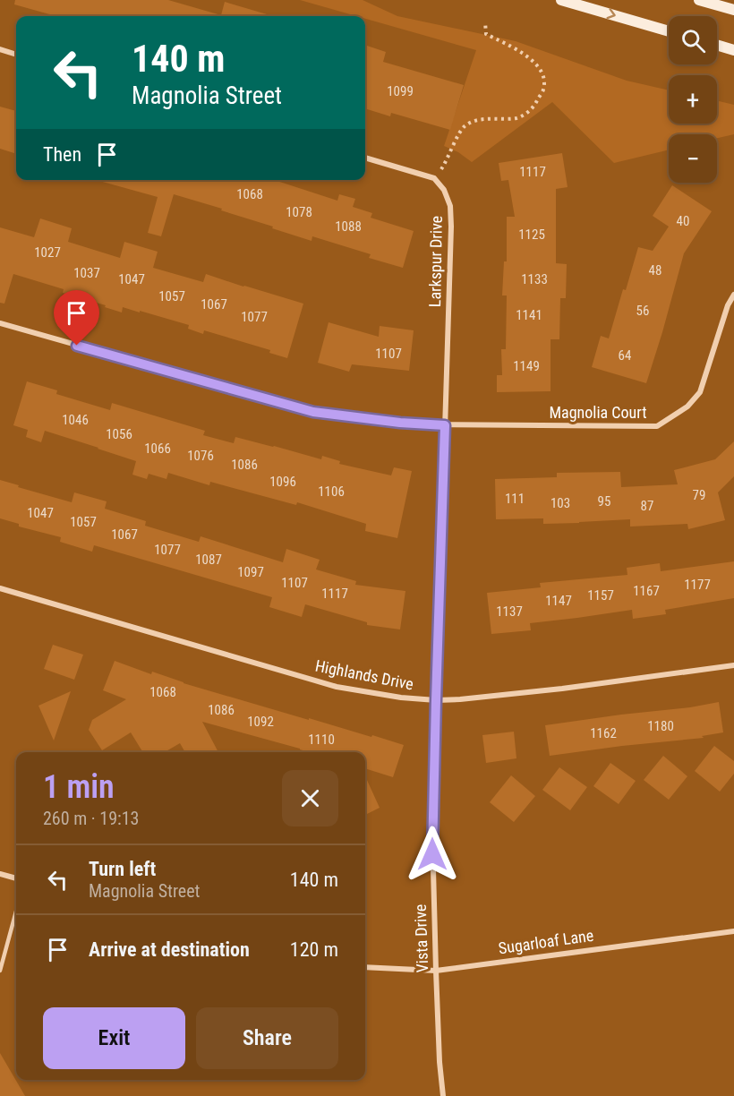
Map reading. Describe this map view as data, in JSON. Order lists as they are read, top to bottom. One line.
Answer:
{"streets":{"street":["Larkspur Drive","Magnolia Court","Highlands Drive","Vista Drive","Sugarloaf Lane"]},"crossings":[["Larkspur Drive","Magnolia Court"],["Larkspur Drive","Vista Drive"],["Magnolia Court","Vista Drive"],["Highlands Drive","Vista Drive"],["Vista Drive","Sugarloaf Lane"]],"house_numbers":["1099","1117","1068","1078","40","1088","1125","1027","48","1037","1047","1133","1057","1067","56","1141","1077","1107","64","1149","1046","1056","1066","1076","1086","1096","1106","79","111","95","103","87","1047","1057","1067","1077","1087","1097","1107","1177","1167","1117","1157","1147","1137","1068","1086","1092","1180","1162","1110"],"page":{"map_buttons":["+","−"],"turn":["140 m","Magnolia Street"],"then":"Then","heading":["1 min","260 m · 19:13"],"list":[{"name":"Turn left","note":"Magnolia Street","value":"140 m"},{"name":"Arrive at destination","value":"120 m"}],"buttons":["Exit","Share"]}}
